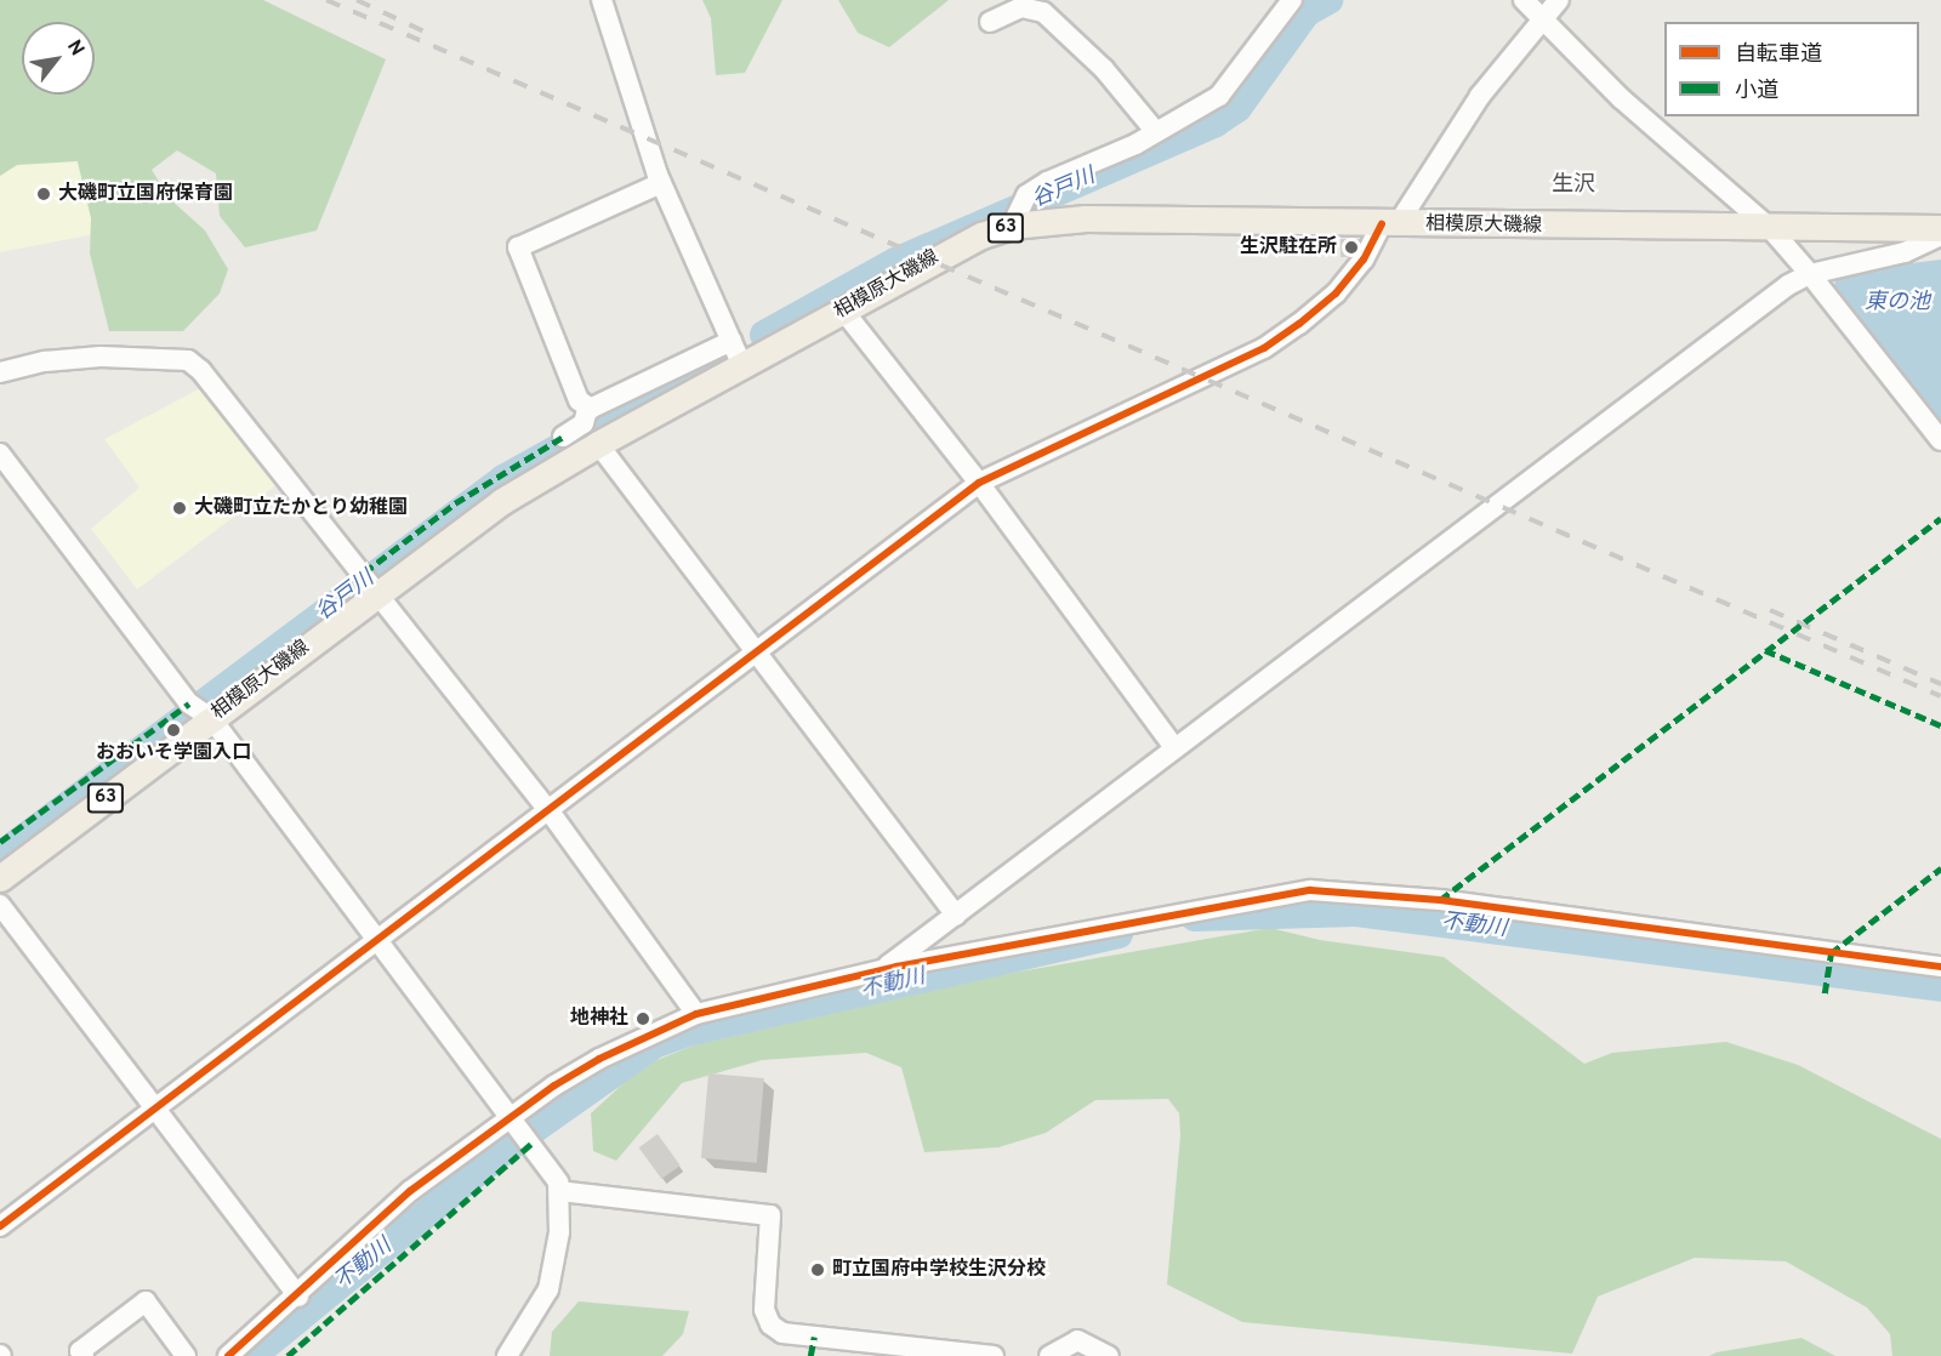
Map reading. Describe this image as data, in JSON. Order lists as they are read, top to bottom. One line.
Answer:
{"streets":{"main road":["相模原大磯線","63"]},"districts":["生沢"],"water":["谷戸川","東の池","不動川"],"places":["大磯町立国府保育園","生沢駐在所","大磯町立たかとり幼稚園","おおいそ学園入口","地神社","町立国府中学校生沢分校"],"legend":["自転車道","小道"],"north":"top right"}
